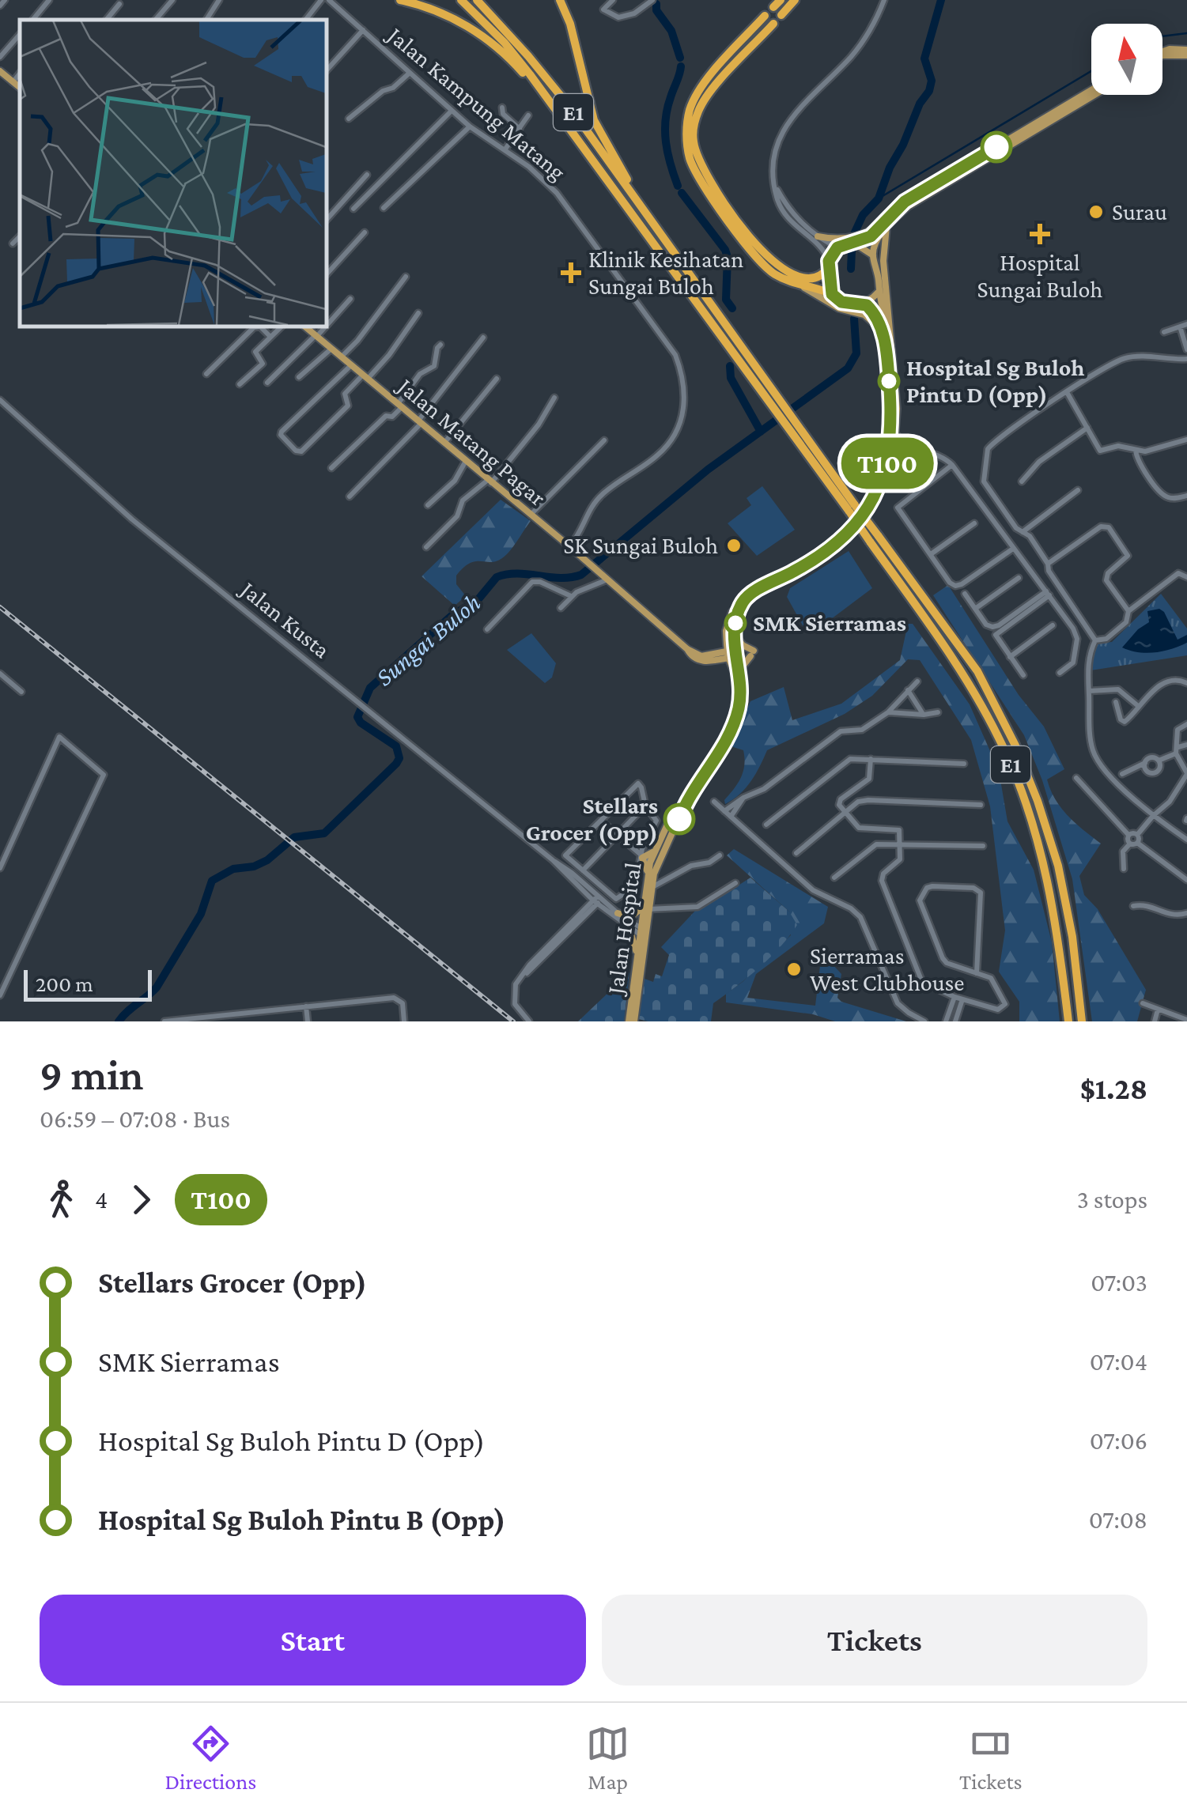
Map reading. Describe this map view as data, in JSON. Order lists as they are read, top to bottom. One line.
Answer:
{"streets":{"highway":["E1"],"main road":["Jalan Matang Pagar","Jalan Hospital"],"street":["Jalan Kampung Matang","Jalan Kusta"]},"crossings":[["Jalan Kampung Matang","Jalan Matang Pagar"],["Jalan Kusta","Jalan Hospital"]],"water":["Sungai Buloh"],"places":{"other":["Surau","Hospital Sg Buloh Pintu D (Opp)","SK Sungai Buloh","SMK Sierramas","Stellars Grocer (Opp)","Sierramas West Clubhouse"],"health":["Hospital Sungai Buloh","Klinik Kesihatan Sungai Buloh"]},"lines":["bus line T100"],"scale_bar":"200 m","north":"top","page":{"on_map":"T100","scale":"200 m","heading":["9 min","06:59 – 07:08 · Bus","$1.28"],"legs":["4","T100","3 stops"],"list":[{"name":"Stellars Grocer (Opp)","value":"07:03"},{"name":"SMK Sierramas","value":"07:04"},{"name":"Hospital Sg Buloh Pintu D (Opp)","value":"07:06"},{"name":"Hospital Sg Buloh Pintu B (Opp)","value":"07:08"}],"buttons":["Start","Tickets"],"tabs":["Directions","Map","Tickets"]}}
